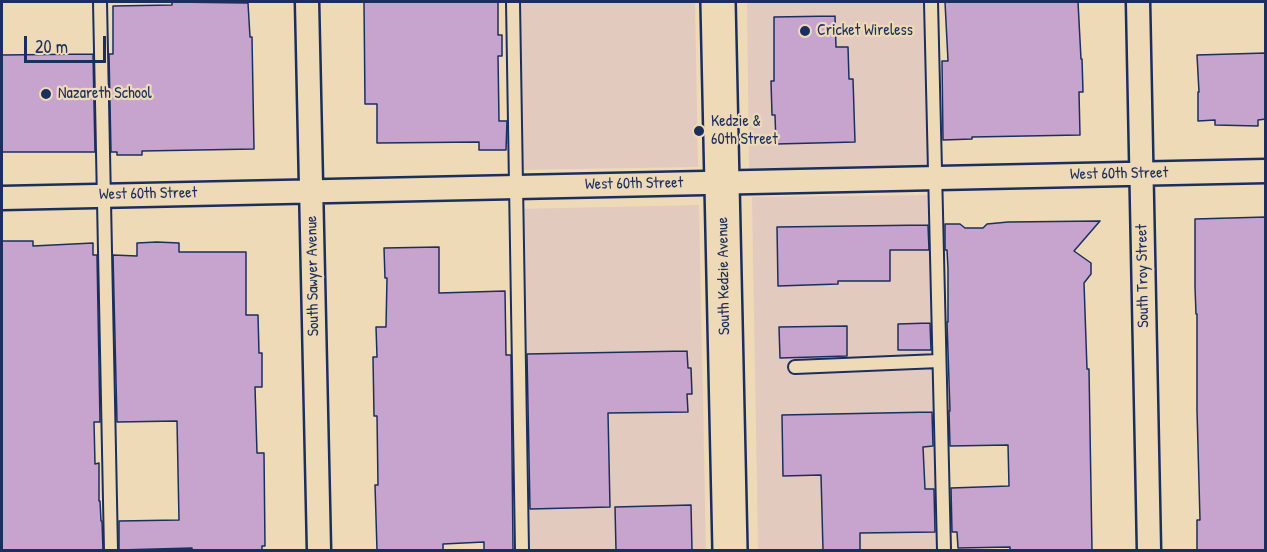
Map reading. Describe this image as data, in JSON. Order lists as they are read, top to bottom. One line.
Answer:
{"streets":{"main road":["South Kedzie Avenue"],"street":["West 60th Street","South Sawyer Avenue","South Troy Street"]},"crossings":[["West 60th Street","South Sawyer Avenue"],["West 60th Street","South Kedzie Avenue"],["West 60th Street","South Troy Street"]],"places":["Cricket Wireless","Nazareth School","Kedzie & 60th Street"],"scale_bar":"20 m"}
